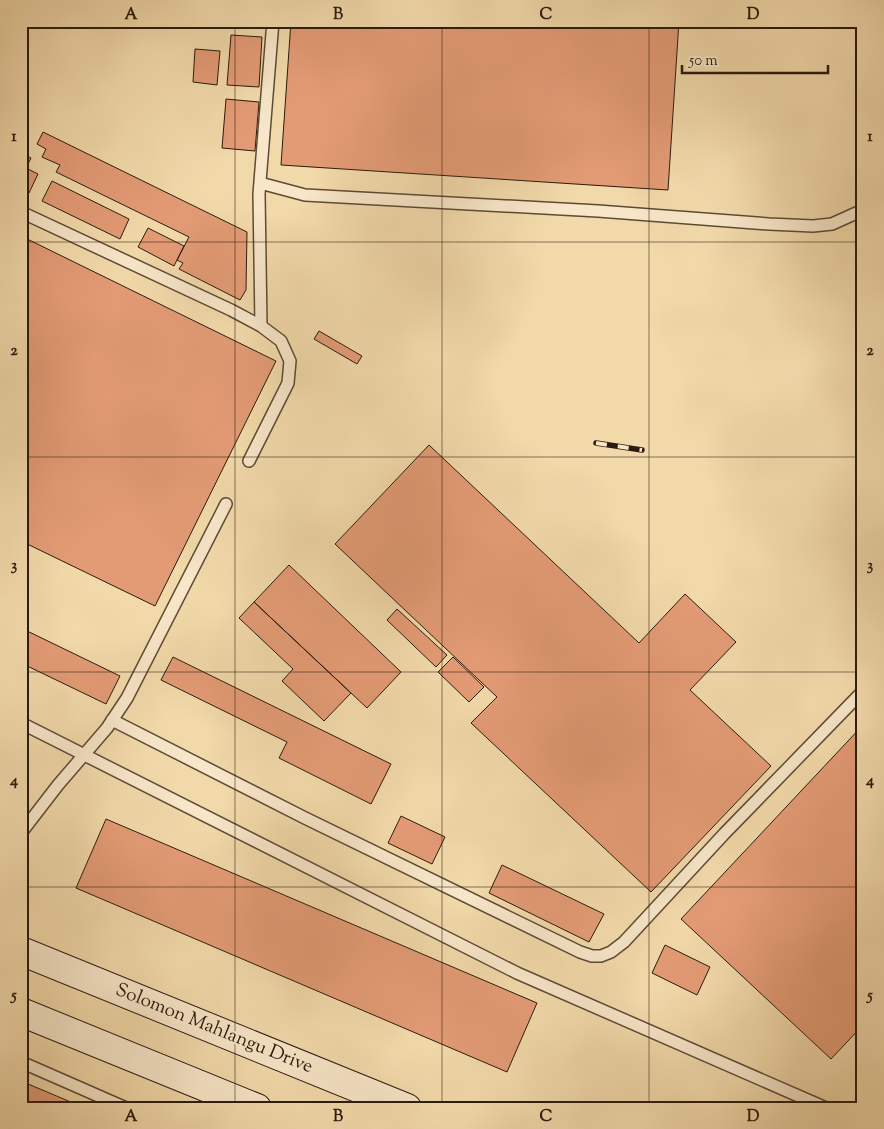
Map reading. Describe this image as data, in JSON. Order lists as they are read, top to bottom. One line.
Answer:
{"streets":{"main road":["Solomon Mahlangu Drive"]},"scale_bar":"50 m","grid":{"columns":["A","B","C","D"],"rows":["1","2","3","4","5"]}}
